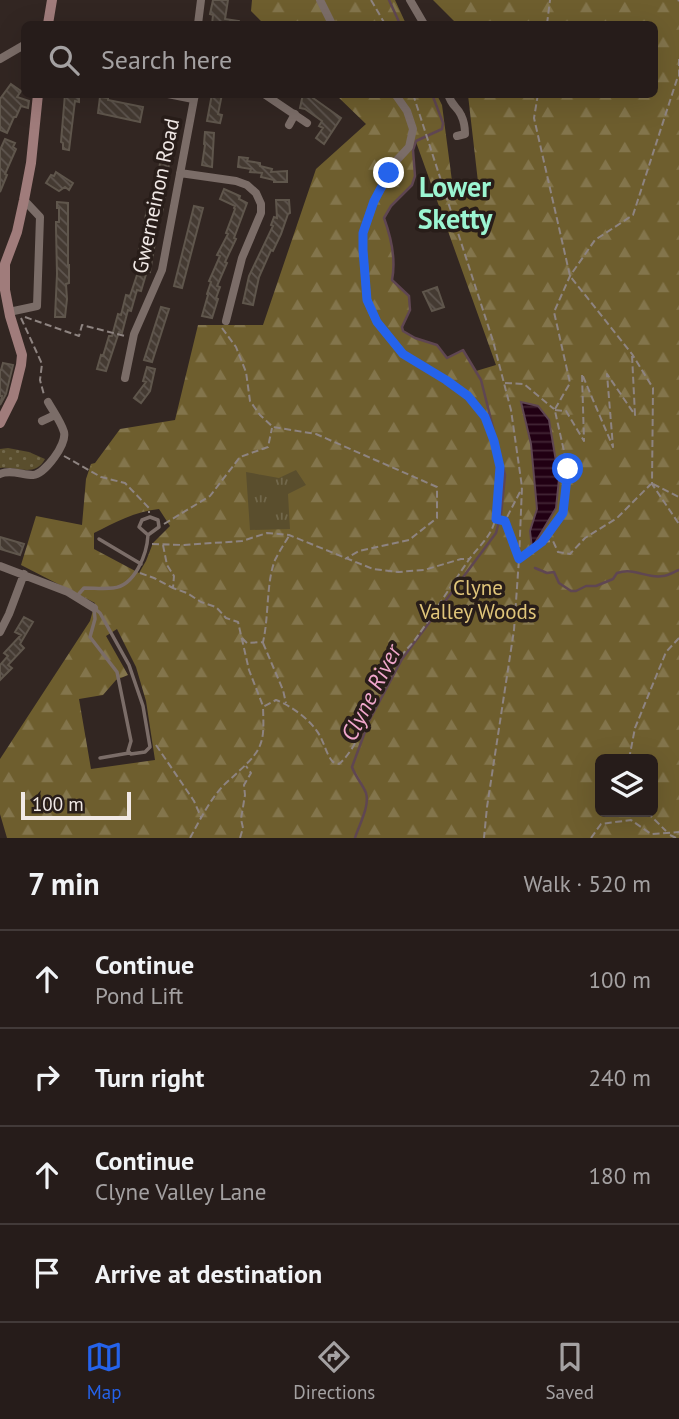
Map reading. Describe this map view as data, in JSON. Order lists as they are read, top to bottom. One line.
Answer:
{"streets":{"street":["Gwerneinon Road"]},"districts":["Lower Sketty"],"water":["Clyne River"],"parks":["Clyne Valley Woods"],"scale_bar":"100 m","page":{"search":"Search here","scale":"100 m","heading":["7 min","Walk · 520 m"],"list":[["Continue","Pond Lift","100 m"],["Turn right","240 m"],["Continue","Clyne Valley Lane","180 m"],"Arrive at destination"],"nav":["Map","Directions","Saved"]}}
